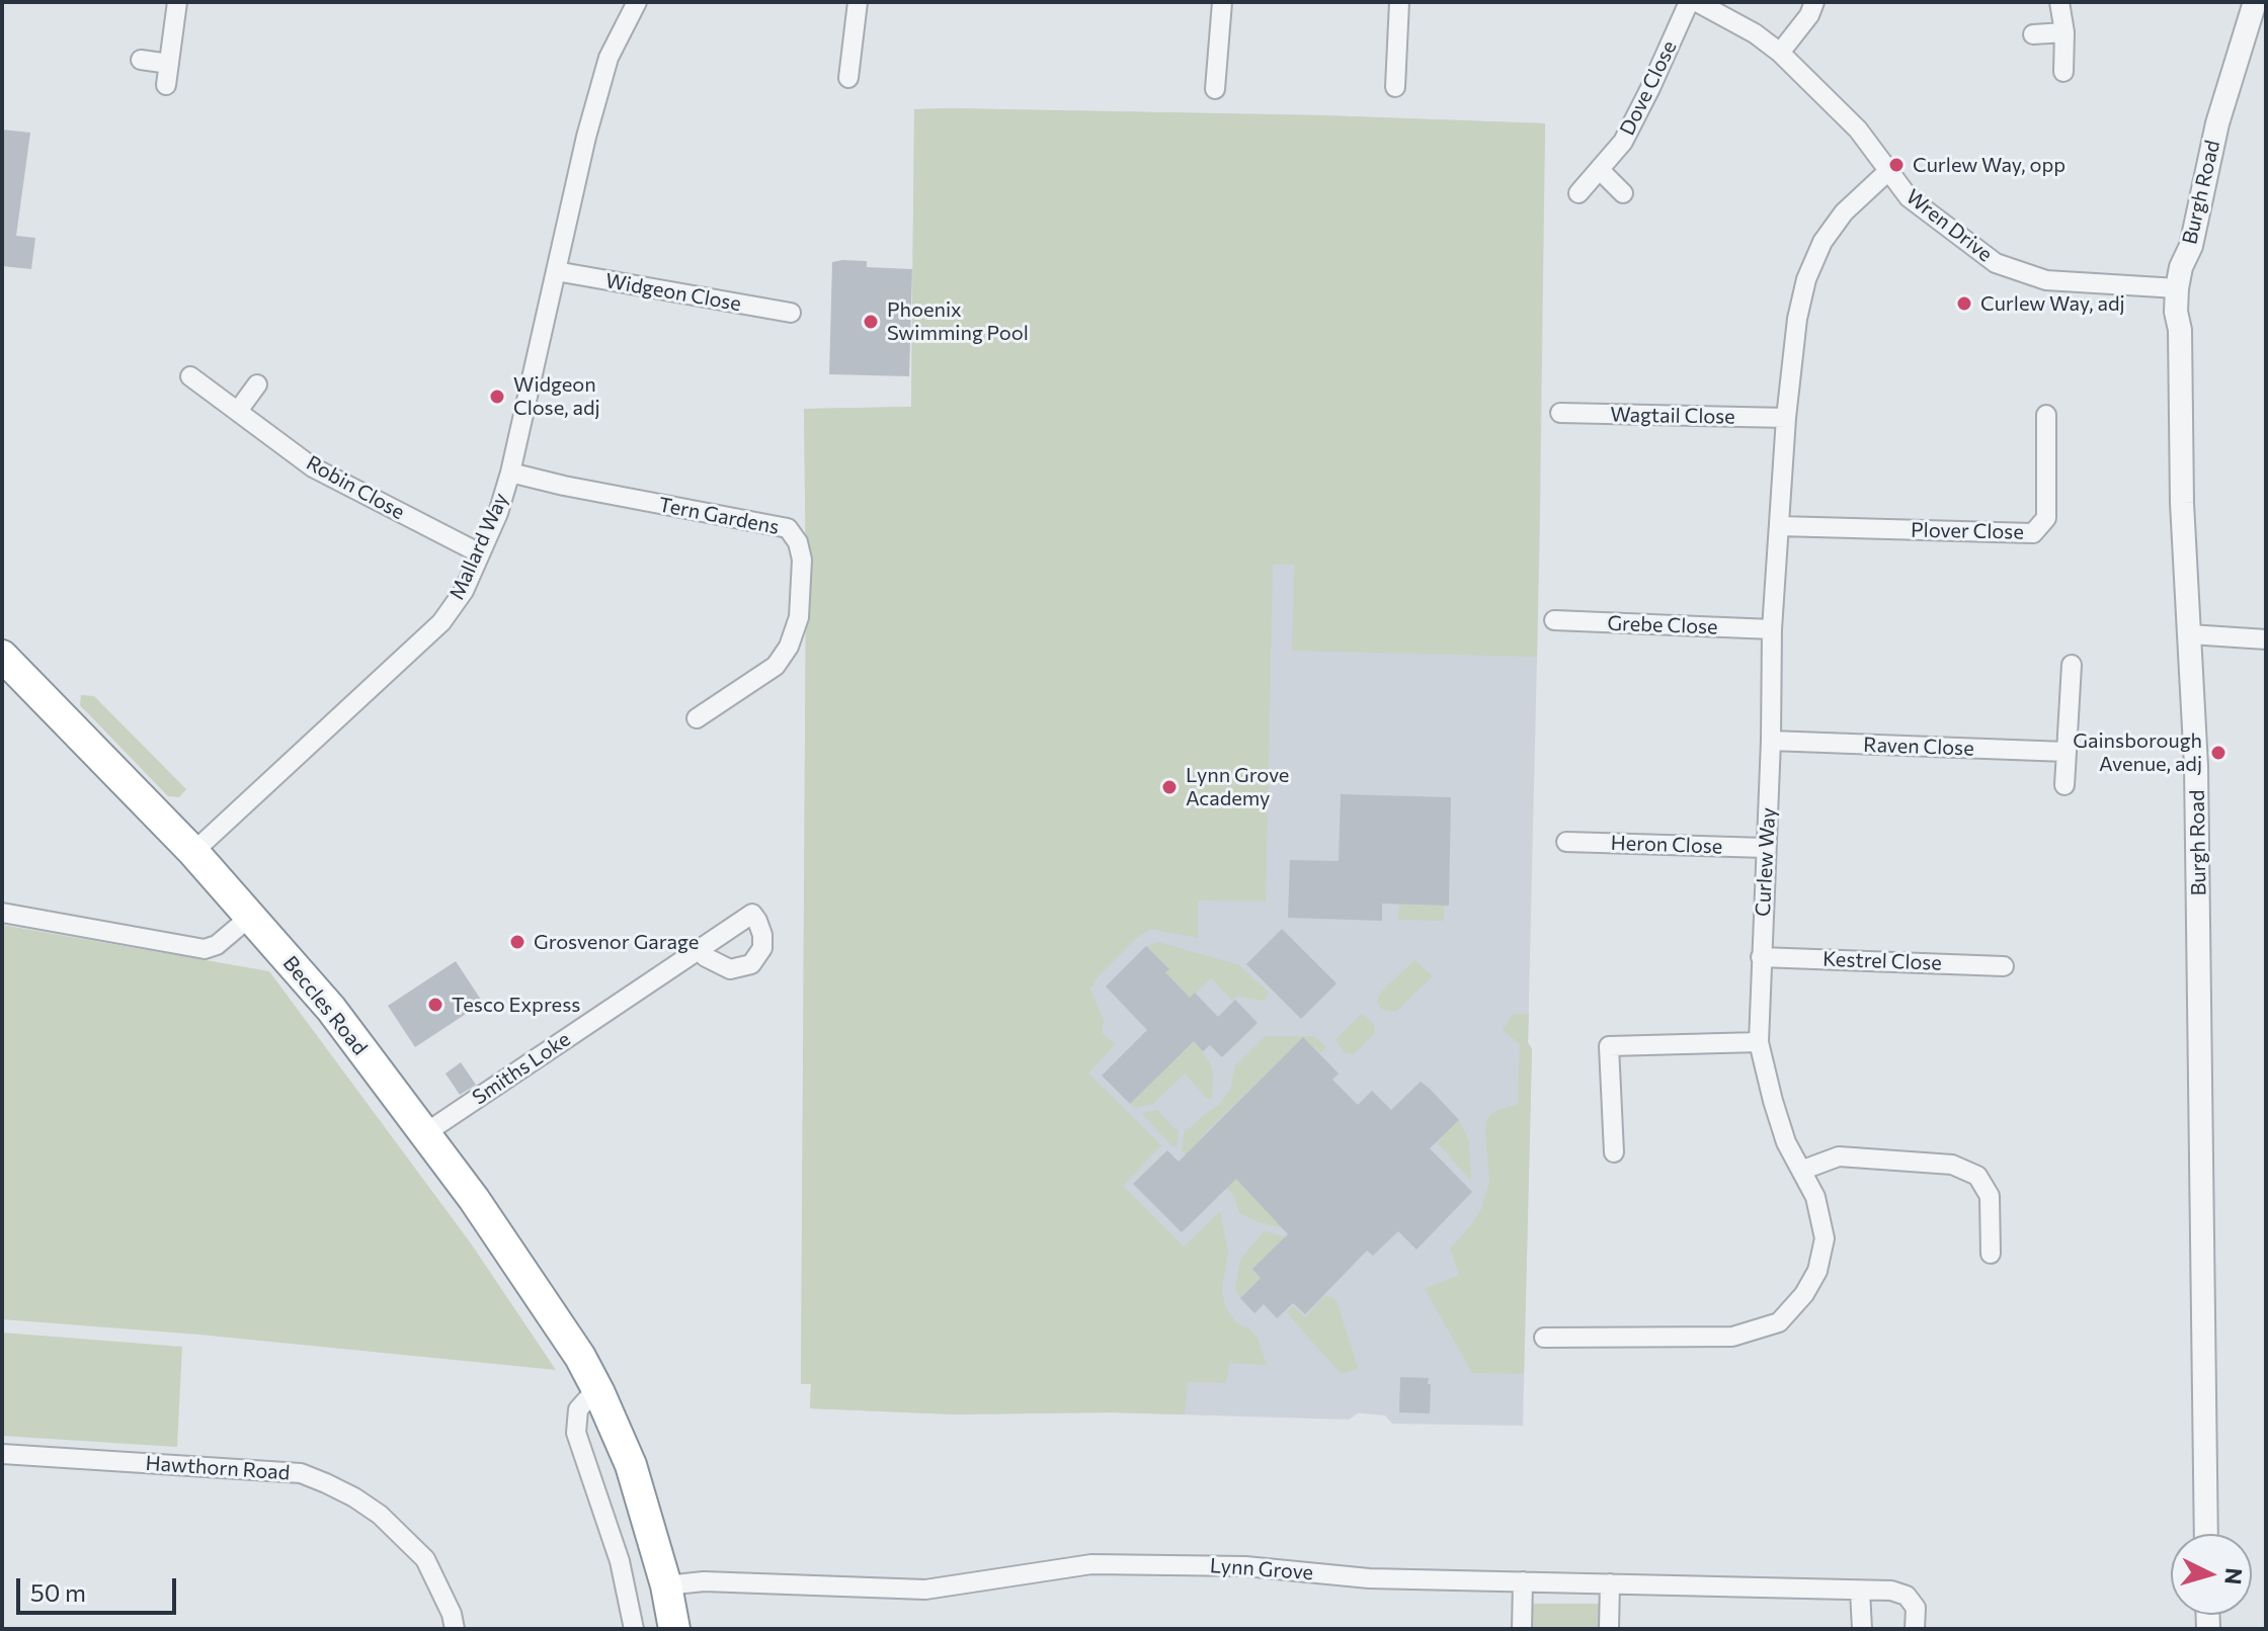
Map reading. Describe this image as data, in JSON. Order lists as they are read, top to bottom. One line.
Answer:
{"streets":{"highway":["Beccles Road"],"street":["Dove Close","Burgh Road","Wren Drive","Widgeon Close","Wagtail Close","Robin Close","Tern Gardens","Plover Close","Mallard Way","Grebe Close","Raven Close","Heron Close","Curlew Way","Kestrel Close","Smiths Loke","Hawthorn Road","Lynn Grove"]},"crossings":[["Burgh Road","Wren Drive"],["Wren Drive","Curlew Way"],["Widgeon Close","Mallard Way"],["Wagtail Close","Curlew Way"],["Robin Close","Mallard Way"],["Tern Gardens","Mallard Way"],["Plover Close","Curlew Way"],["Mallard Way","Beccles Road"],["Grebe Close","Curlew Way"],["Raven Close","Curlew Way"],["Heron Close","Curlew Way"],["Curlew Way","Kestrel Close"],["Beccles Road","Smiths Loke"],["Beccles Road","Lynn Grove"]],"places":["Curlew Way, opp","Curlew Way, adj","Phoenix Swimming Pool","Widgeon Close, adj","Gainsborough Avenue, adj","Lynn Grove Academy","Grosvenor Garage","Tesco Express"],"scale_bar":"50 m","north":"right"}
